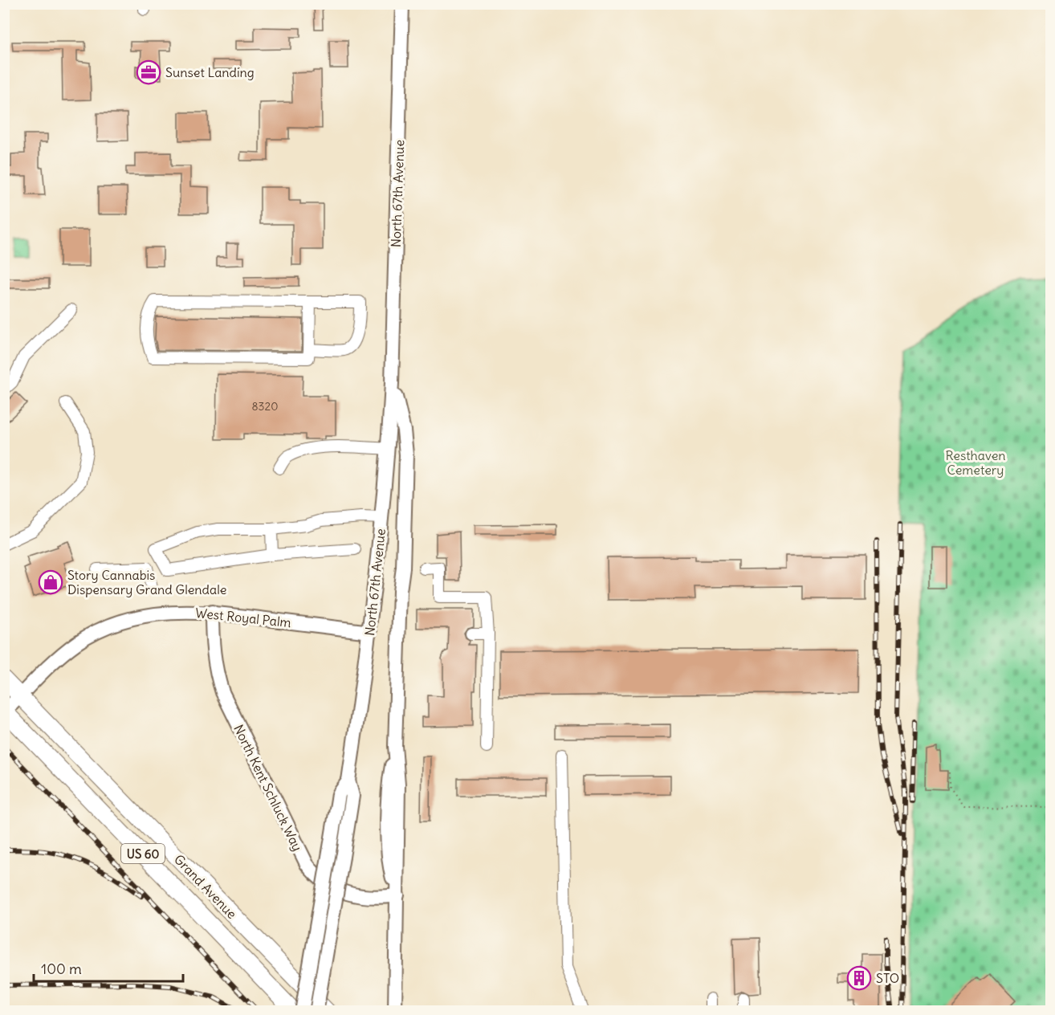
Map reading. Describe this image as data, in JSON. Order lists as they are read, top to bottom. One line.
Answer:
{"streets":{"highway":["US 60","Grand Avenue"],"main road":["North 67th Avenue","West Royal Palm","North Kent Schluck Way"]},"crossings":[["North 67th Avenue","West Royal Palm"],["North 67th Avenue","North Kent Schluck Way"],["West Royal Palm","North Kent Schluck Way"],["West Royal Palm","Grand Avenue"]],"parks":["Resthaven Cemetery"],"places":{"office":["Sunset Landing"],"shop":["Story Cannabis Dispensary Grand Glendale"],"building":["STO"]},"house_numbers":["8320"],"scale_bar":"100 m"}
